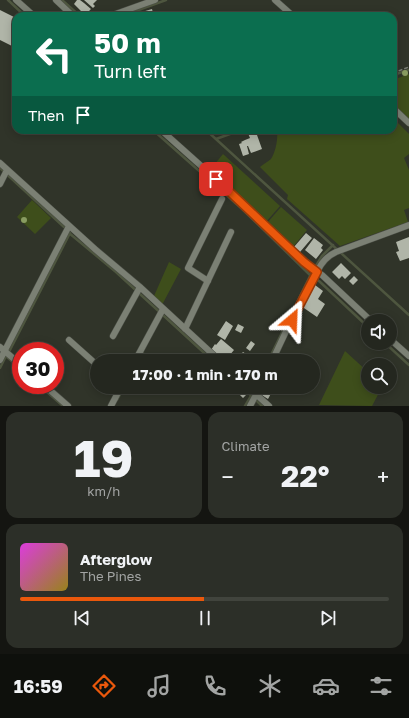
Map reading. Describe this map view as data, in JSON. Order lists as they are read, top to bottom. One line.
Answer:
{"page":{"turn":["50 m","Turn left"],"then":"Then","limit":"30","trip":"17:00 · 1 min · 170 m","tile":[["19","km/h"],"Climate"],"heat":["−","22°","+"],"song":["Afterglow","The Pines"],"tabs":"16:59"}}
